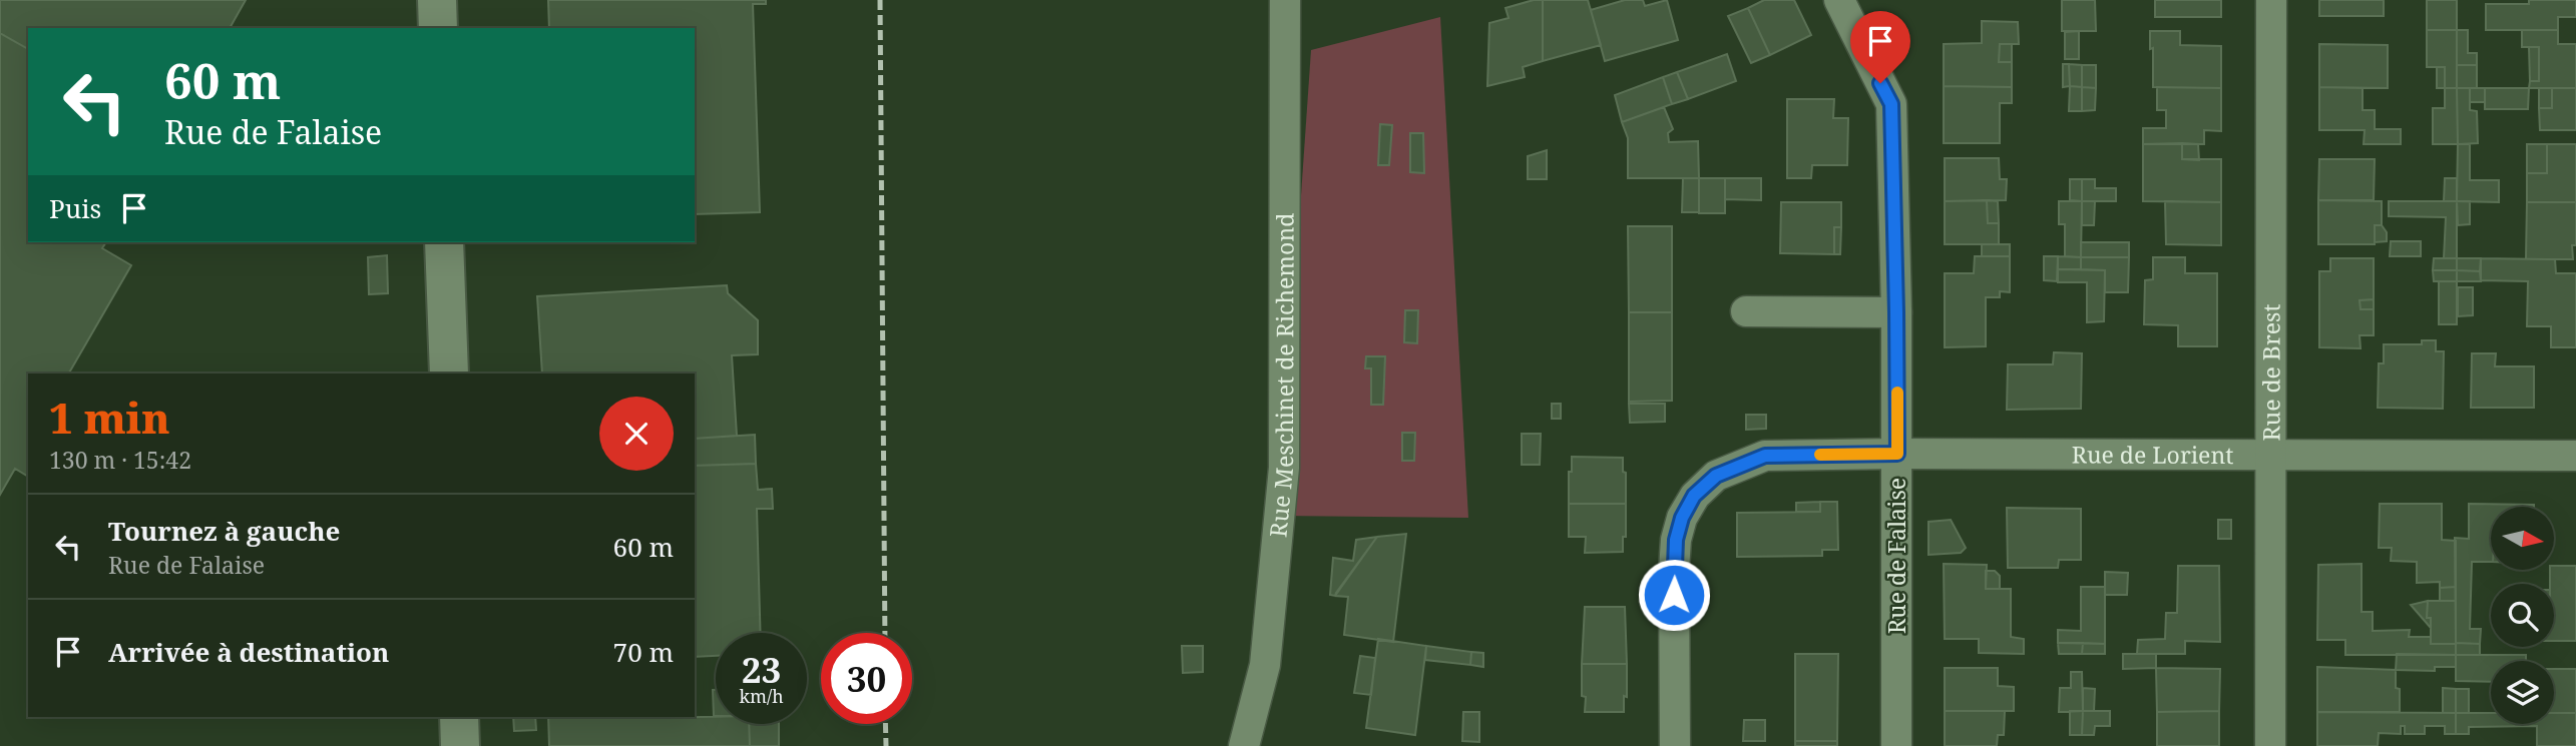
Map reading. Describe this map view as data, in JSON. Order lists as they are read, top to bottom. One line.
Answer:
{"streets":{"street":["Rue de Brest","Rue Meschinet de Richemond","Rue de Lorient","Rue de Falaise"]},"crossings":[["Rue de Brest","Rue de Lorient"],["Rue de Lorient","Rue de Falaise"]],"north":"right","page":{"turn":["60 m","Rue de Falaise"],"then":"Puis","heading":["1 min","130 m · 15:42"],"list":[{"name":"Tournez à gauche","note":"Rue de Falaise","value":"60 m"},{"name":"Arrivée à destination","value":"70 m"}],"speed":"23 km/h","limit":"30"}}
